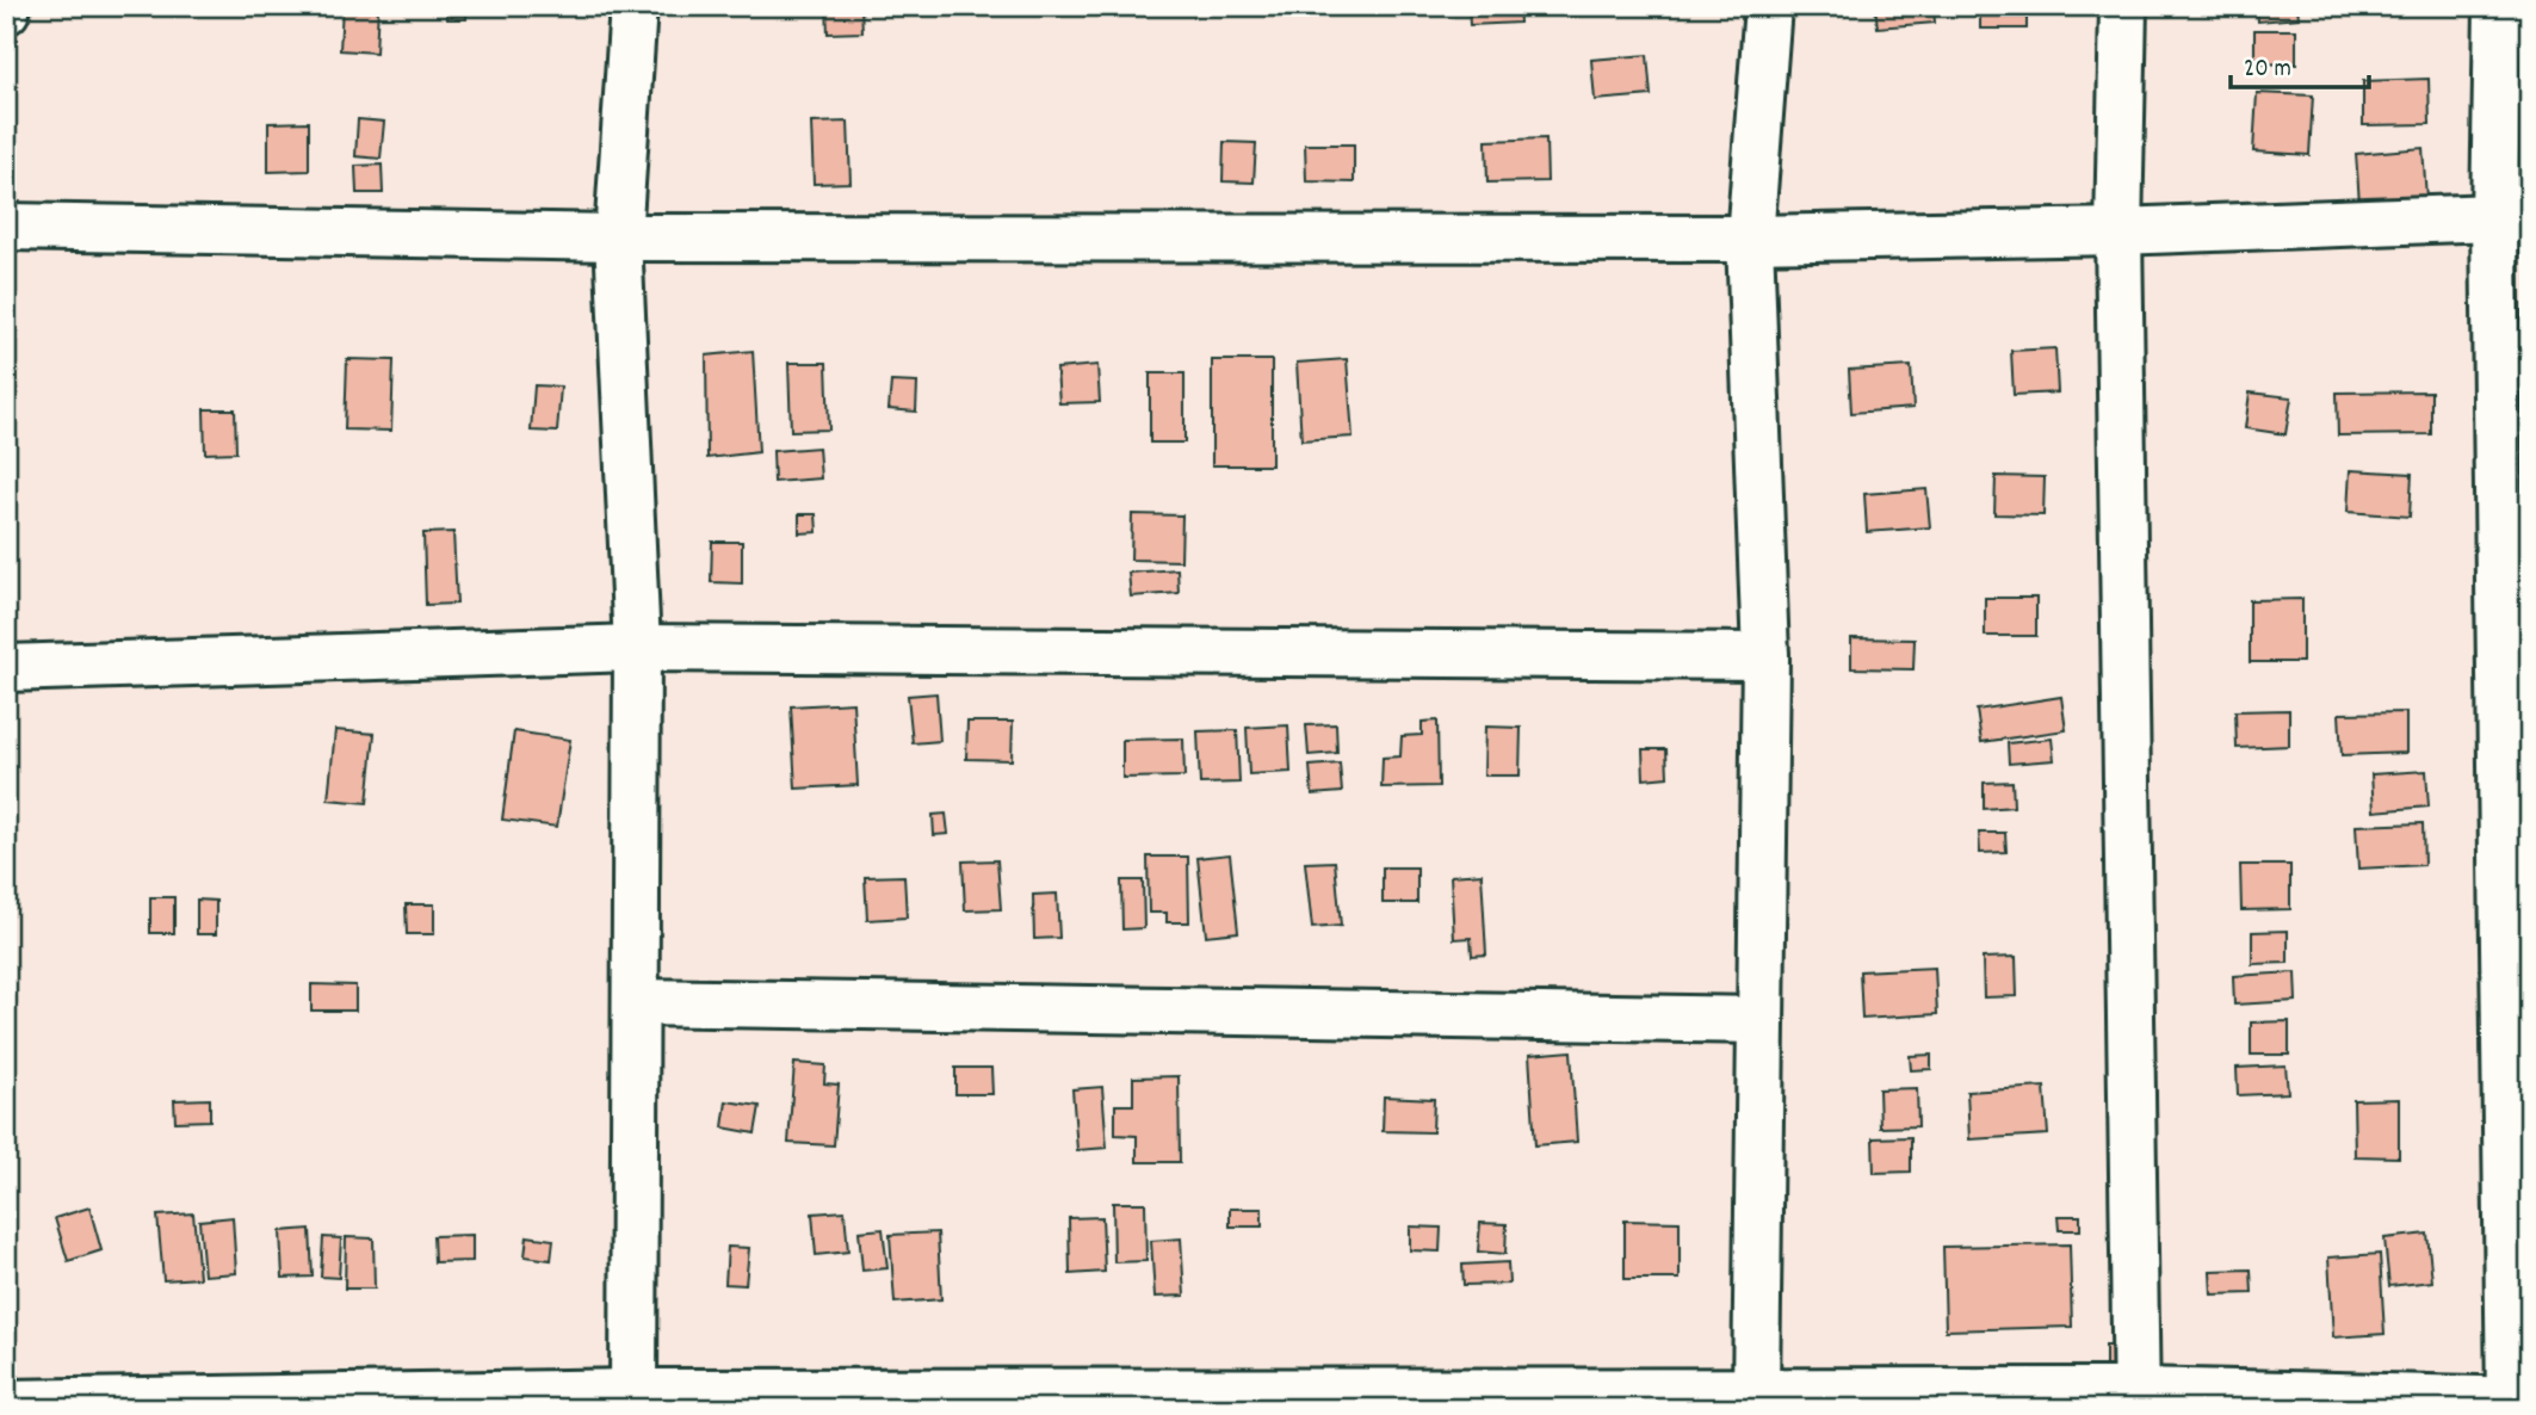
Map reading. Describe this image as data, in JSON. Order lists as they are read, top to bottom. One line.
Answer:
{"scale_bar":"20 m"}
